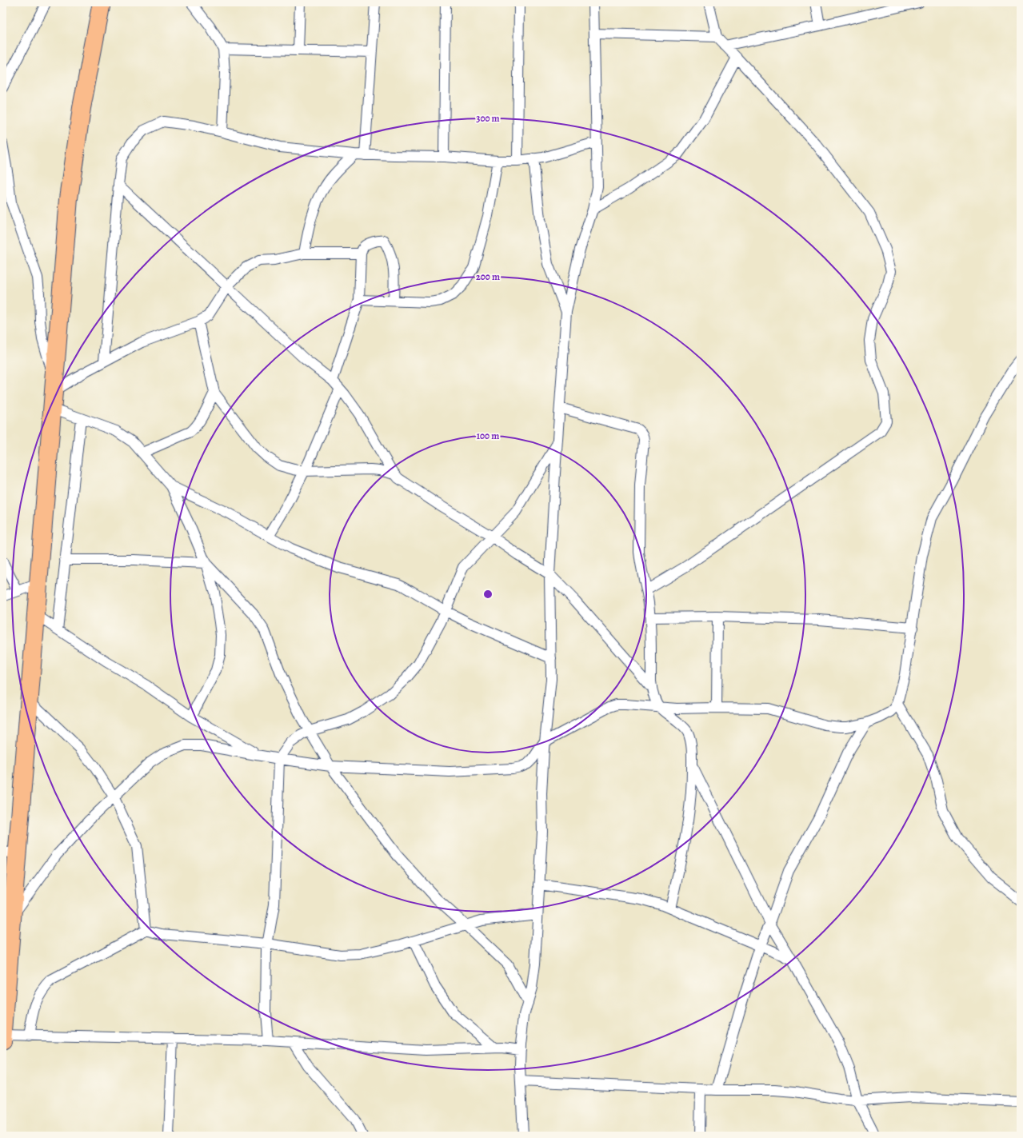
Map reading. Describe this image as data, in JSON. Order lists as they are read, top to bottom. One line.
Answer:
{"rings":["300 m","200 m","100 m"]}
